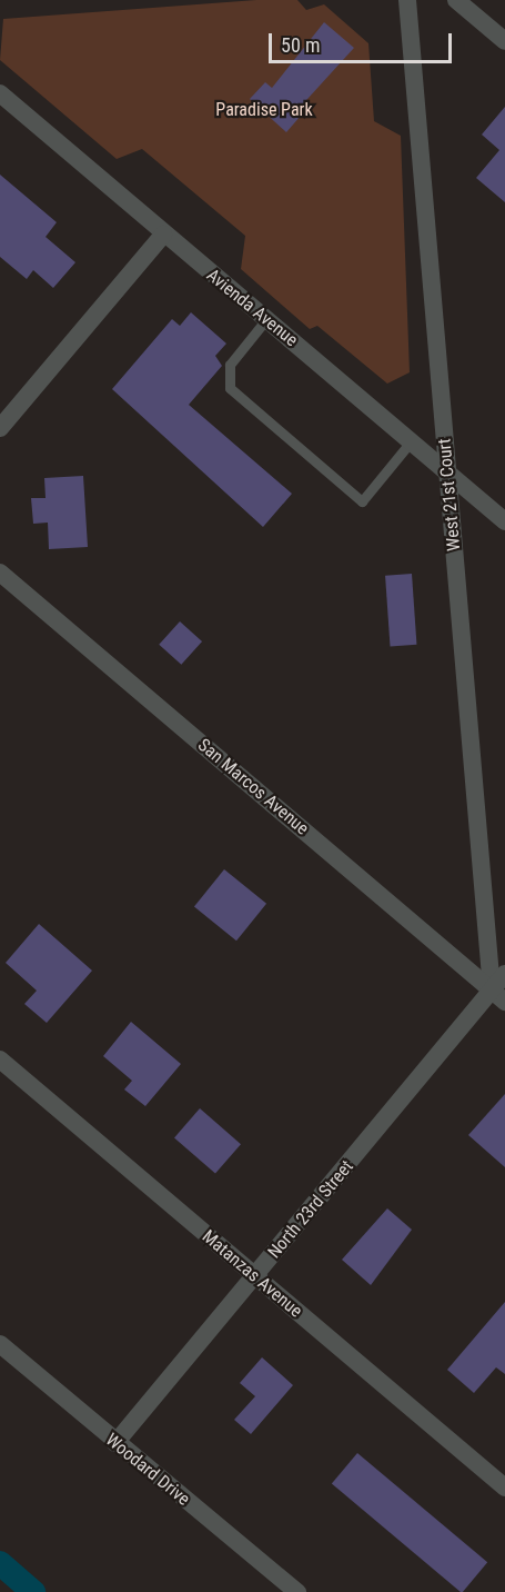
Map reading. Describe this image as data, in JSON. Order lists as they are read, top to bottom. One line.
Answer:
{"streets":{"street":["Avienda Avenue","West 21st Court","San Marcos Avenue","North 23rd Street","Matanzas Avenue","Woodard Drive"]},"crossings":[["Avienda Avenue","West 21st Court"],["West 21st Court","San Marcos Avenue"],["West 21st Court","North 23rd Street"],["San Marcos Avenue","North 23rd Street"],["North 23rd Street","Matanzas Avenue"],["North 23rd Street","Woodard Drive"]],"parks":["Paradise Park"],"scale_bar":"50 m"}
